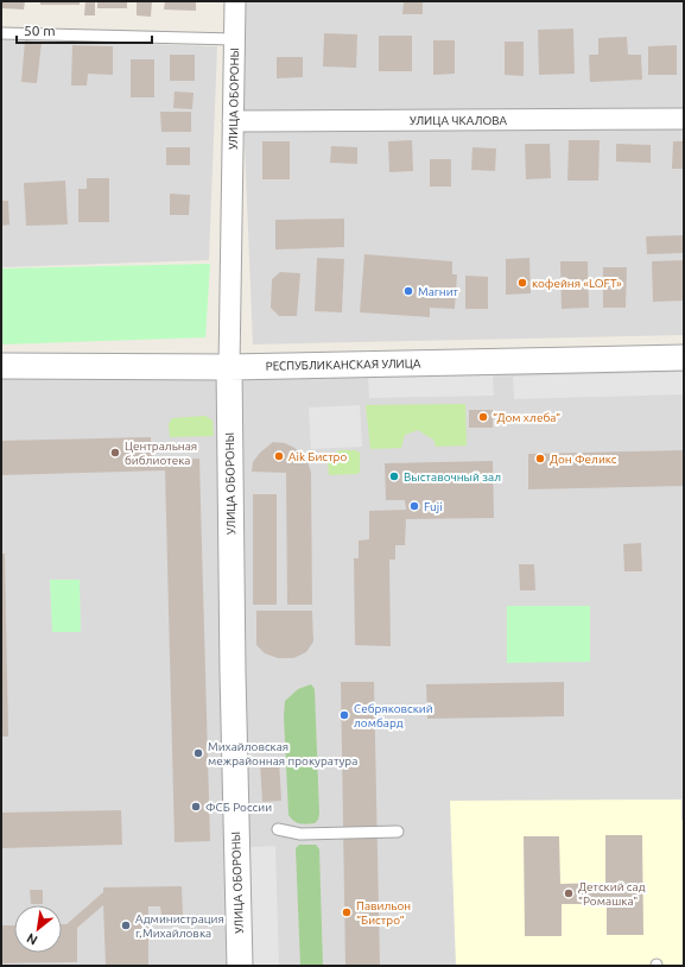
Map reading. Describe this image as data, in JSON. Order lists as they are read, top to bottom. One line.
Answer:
{"streets":{"street":["УЛИЦА ОБОРОНЫ","УЛИЦА ЧКАЛОВА","РЕСПУБЛИКАНСКАЯ УЛИЦА"]},"crossings":[["УЛИЦА ОБОРОНЫ","УЛИЦА ЧКАЛОВА"],["УЛИЦА ОБОРОНЫ","РЕСПУБЛИКАНСКАЯ УЛИЦА"]],"places":["кофейня «LOFT»","Магнит","“Дом хлеба”","Центральная библиотека","Aik Бистро","Дон Феликс","Выставочный зал","Fuji","Себряковский ломбард","Михайловская межрайонная прокуратура","ФСБ России","Детский сад \"Ромашка\"","Павильон “Бистро”","Администрация г.Михайловка"],"scale_bar":"50 m","north":"bottom left"}
